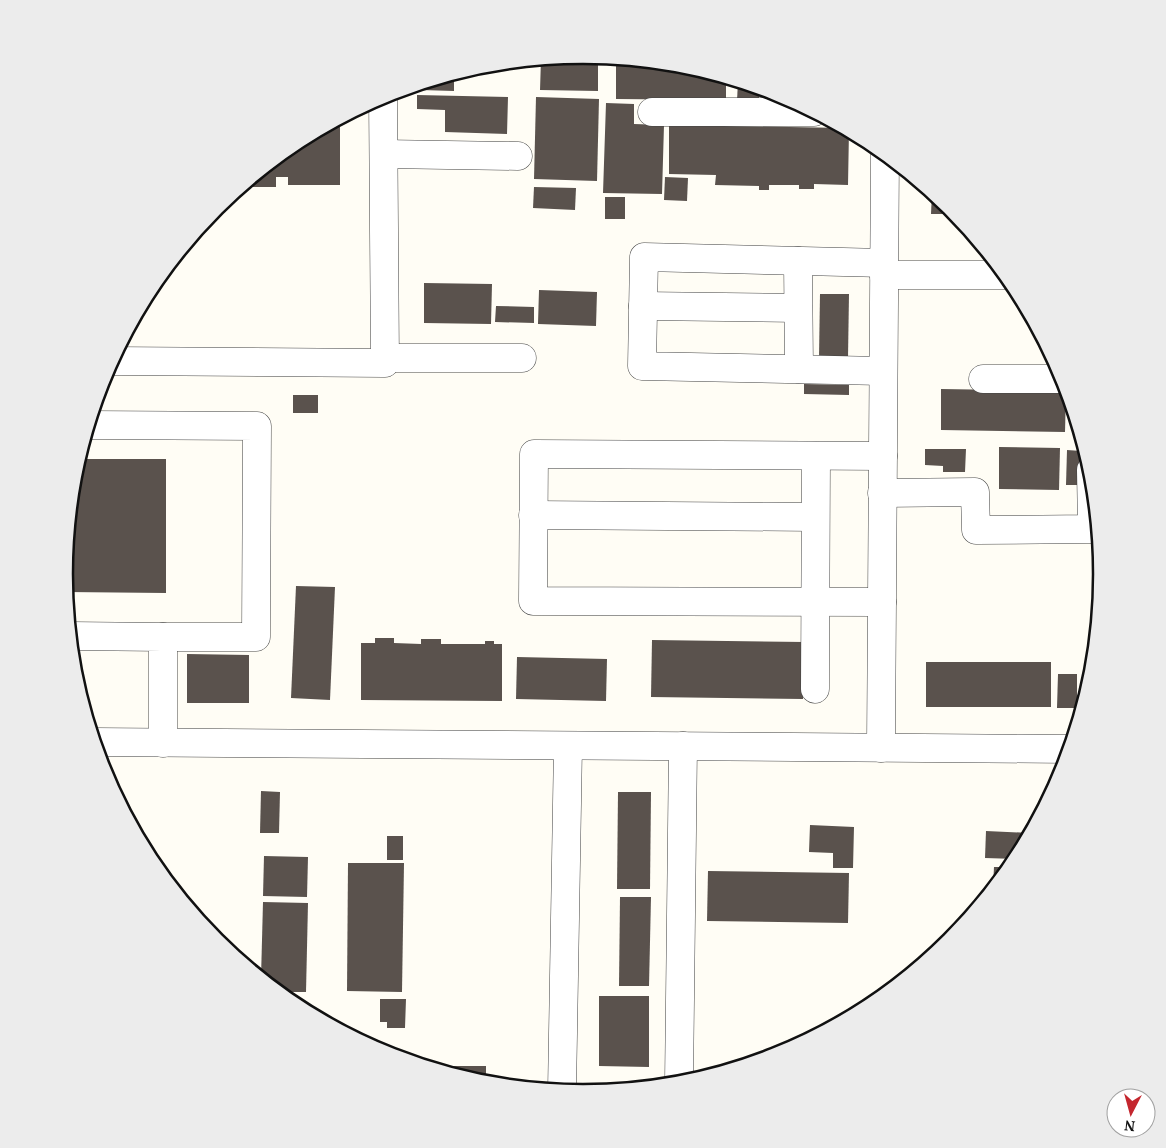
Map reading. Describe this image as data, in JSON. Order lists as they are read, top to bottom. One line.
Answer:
{"north":"bottom"}
